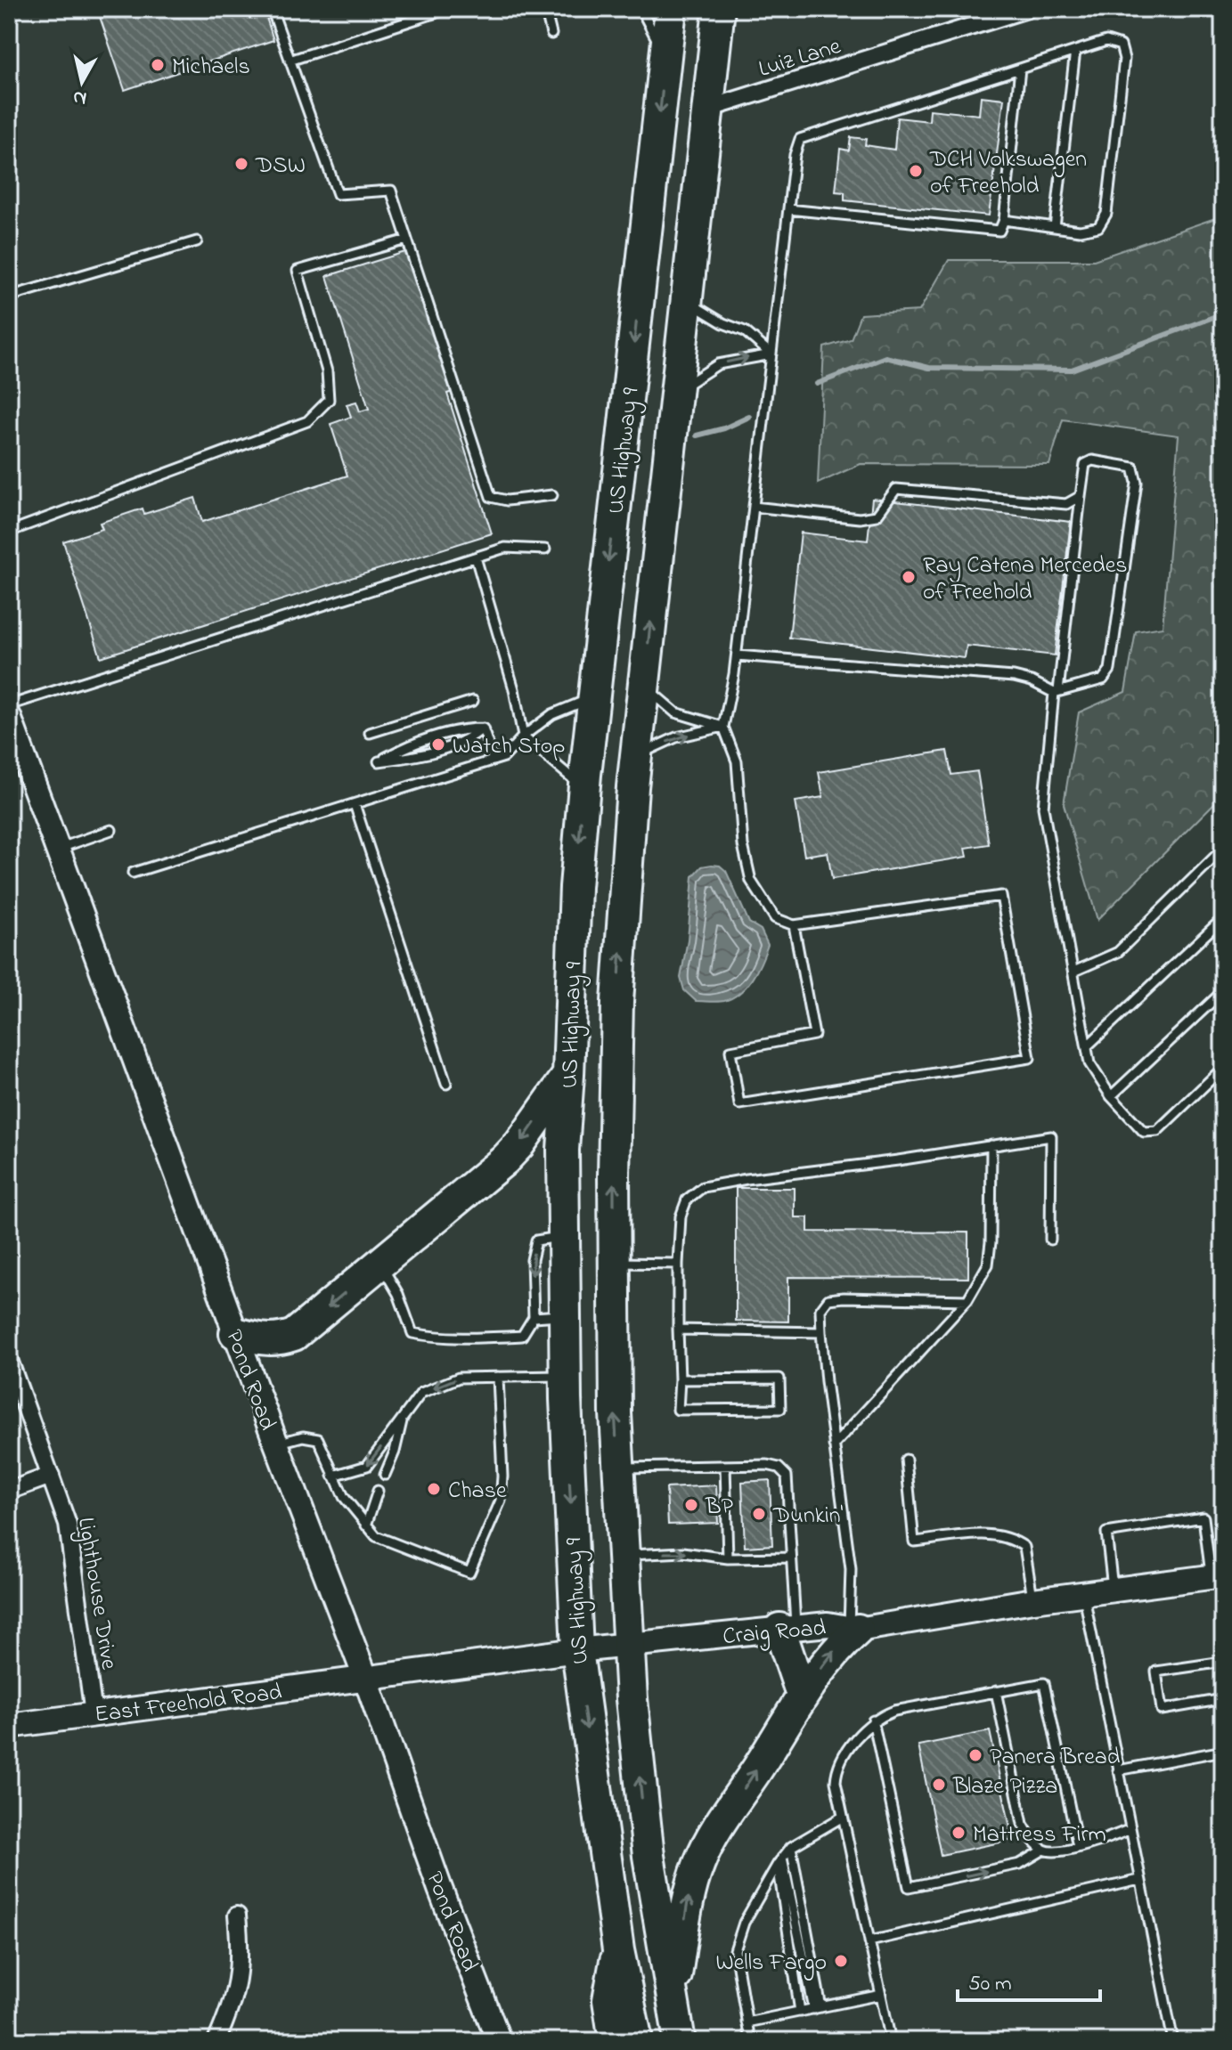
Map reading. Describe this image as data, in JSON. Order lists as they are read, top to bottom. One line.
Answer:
{"streets":{"highway":["US Highway 9"],"main road":["Pond Road","Craig Road","East Freehold Road"],"street":["Luiz Lane","Lighthouse Drive"]},"crossings":[["Luiz Lane","US Highway 9"],["US Highway 9","Craig Road"],["Pond Road","Craig Road"],["Pond Road","East Freehold Road"],["Lighthouse Drive","East Freehold Road"],["Craig Road","East Freehold Road"]],"places":["Michaels","DSW","DCH Volkswagen of Freehold","Ray Catena Mercedes of Freehold","Watch Stop","Chase","BP","Dunkin'","Panera Bread","Blaze Pizza","Mattress Firm","Wells Fargo"],"scale_bar":"50 m","north":"bottom"}
